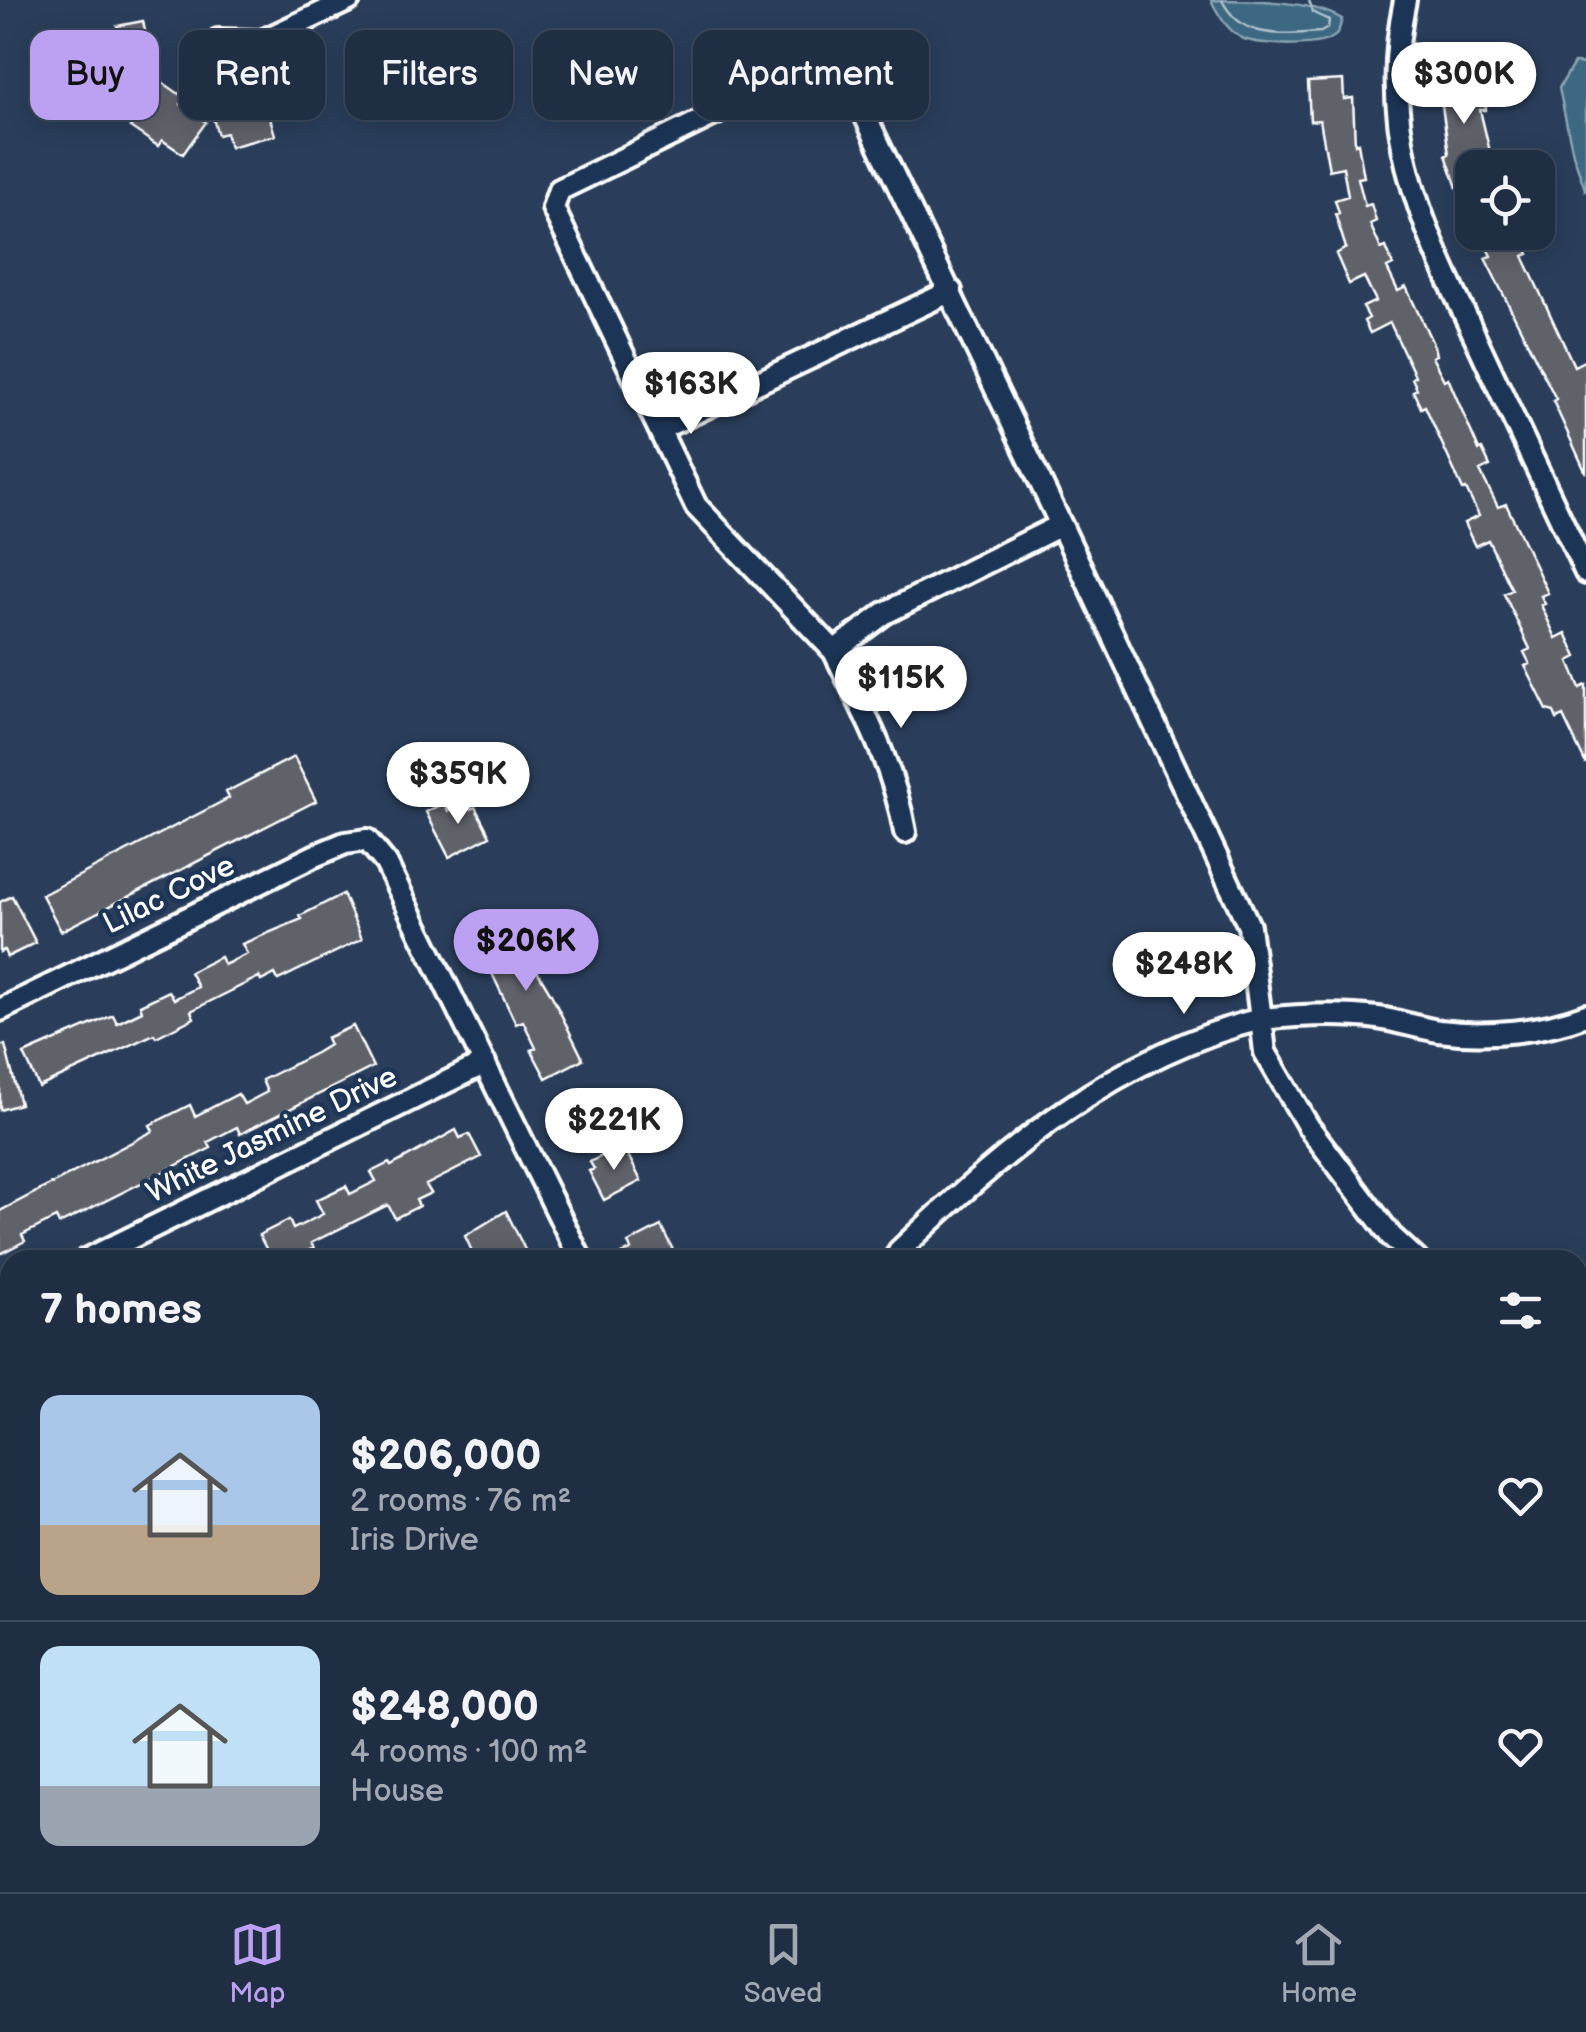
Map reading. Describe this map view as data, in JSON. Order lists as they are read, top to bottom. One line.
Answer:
{"streets":{"street":["Lilac Cove","White Jasmine Drive"]},"crossings":[["Lilac Cove","White Jasmine Drive"]],"page":{"chip":["Buy","Rent","Filters","New","Apartment"],"price":["$300K","$163K","$115K","$359K","$206K","$248K","$221K"],"heading":"7 homes","list":[{"name":"$206,000","note":"2 rooms · 76 m² · Iris Drive"},{"name":"$248,000","note":"4 rooms · 100 m² · House"}],"tabs":["Map","Saved","Home"]}}
